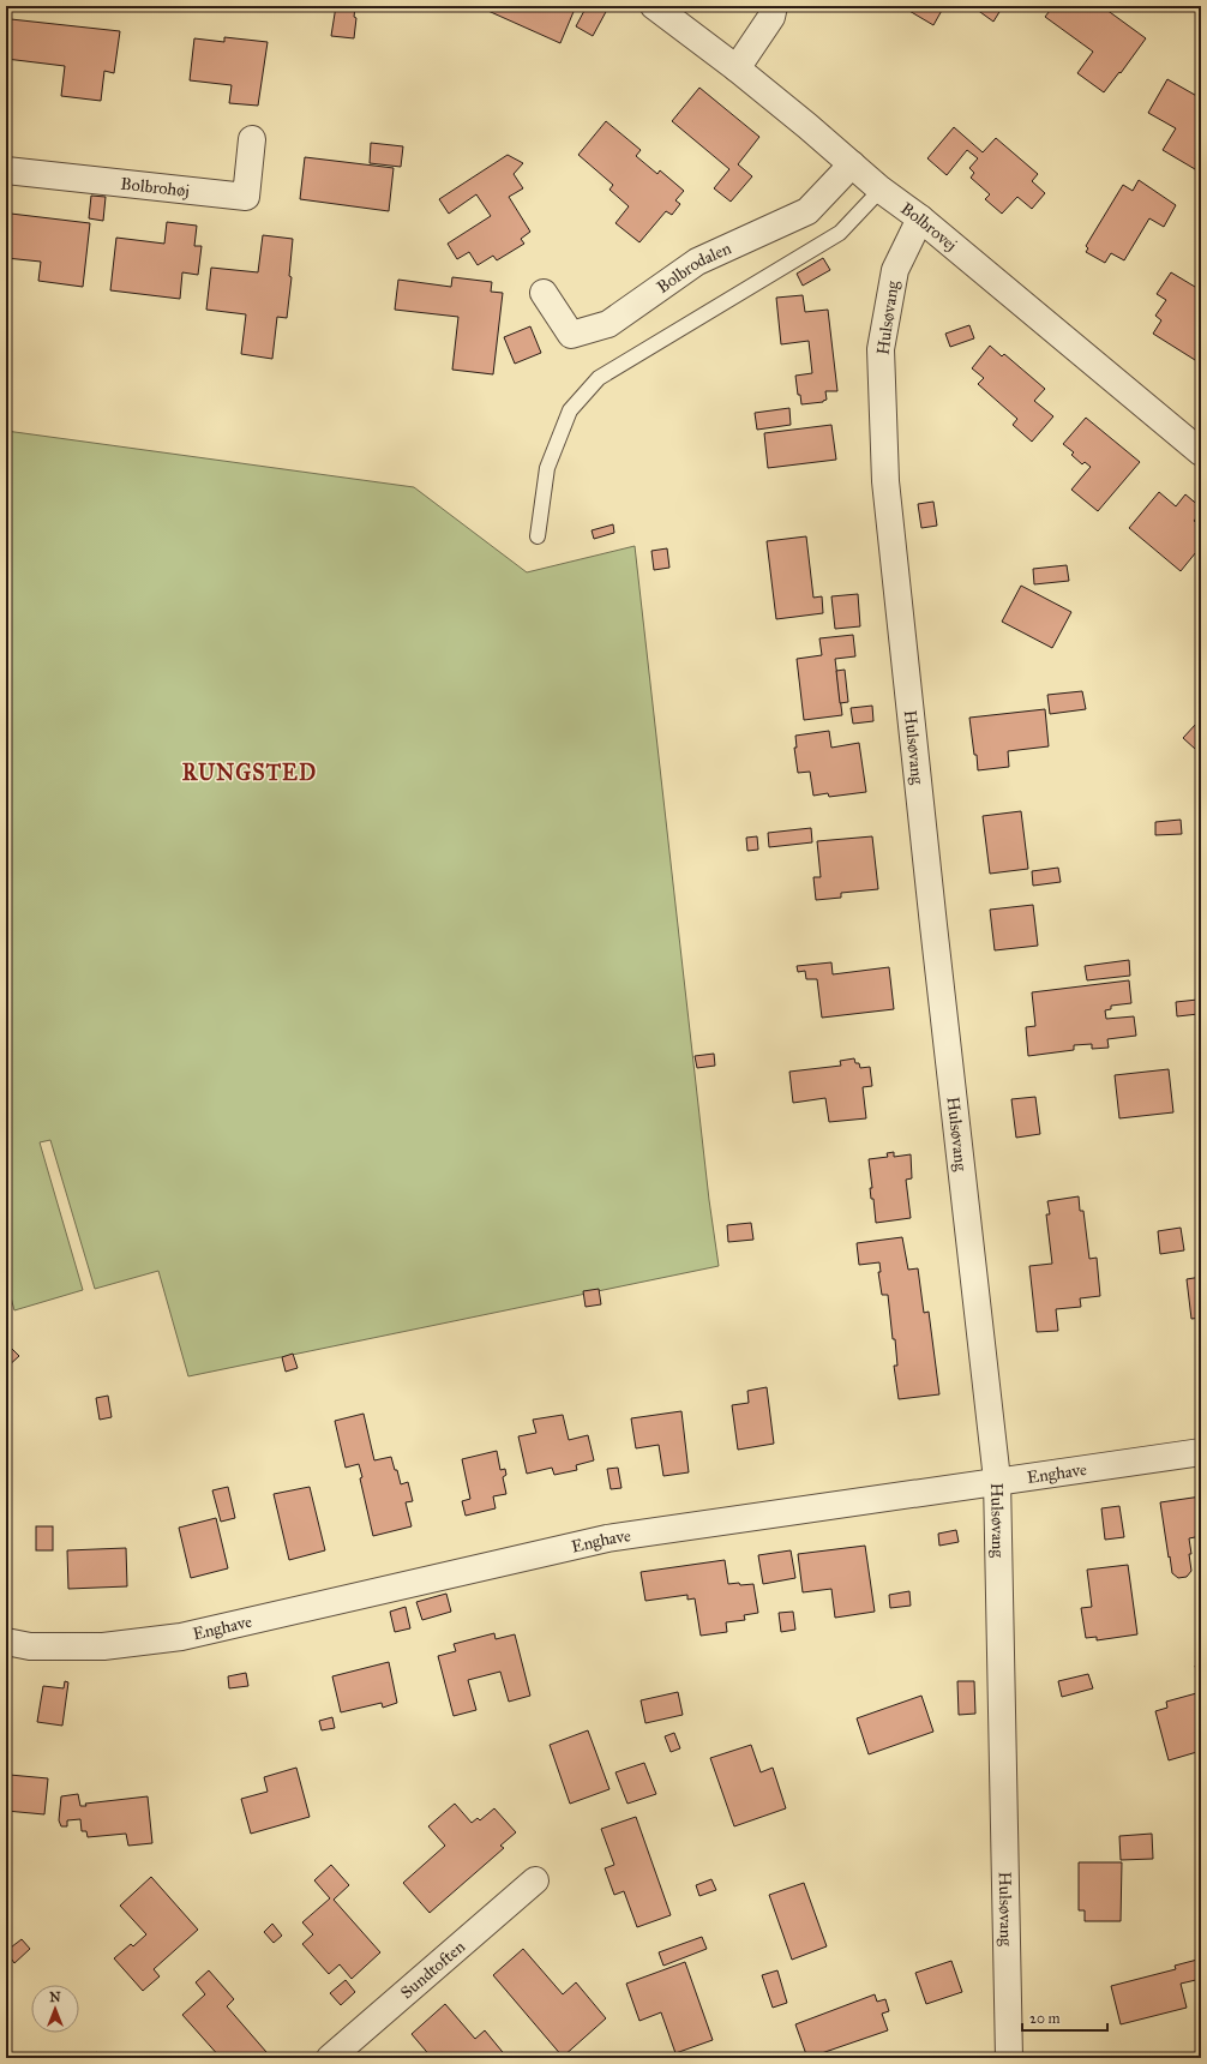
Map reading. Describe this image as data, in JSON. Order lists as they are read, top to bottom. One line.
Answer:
{"streets":{"street":["Bolbrohøj","Bolbrovej","Bolbrodalen","Hulsøvang","Enghave","Sundtoften"]},"crossings":[["Bolbrovej","Bolbrodalen"],["Bolbrovej","Hulsøvang"],["Hulsøvang","Enghave"]],"districts":["RUNGSTED"],"scale_bar":"20 m","north":"top"}
